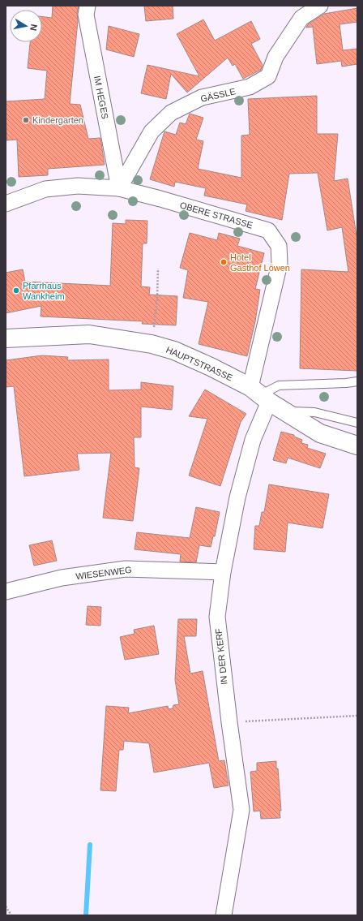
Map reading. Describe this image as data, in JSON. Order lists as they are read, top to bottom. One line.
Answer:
{"streets":{"street":["GÄSSLE","IM HEGES","OBERE STRASSE","HAUPTSTRASSE","WIESENWEG","IN DER KERF"]},"crossings":[["GÄSSLE","IM HEGES"],["GÄSSLE","OBERE STRASSE"],["IM HEGES","OBERE STRASSE"],["OBERE STRASSE","HAUPTSTRASSE"],["OBERE STRASSE","IN DER KERF"],["HAUPTSTRASSE","IN DER KERF"],["WIESENWEG","IN DER KERF"]],"places":["Kindergarten","Hotel Gasthof Löwen","Pfarrhaus Wankheim"],"north":"right"}
